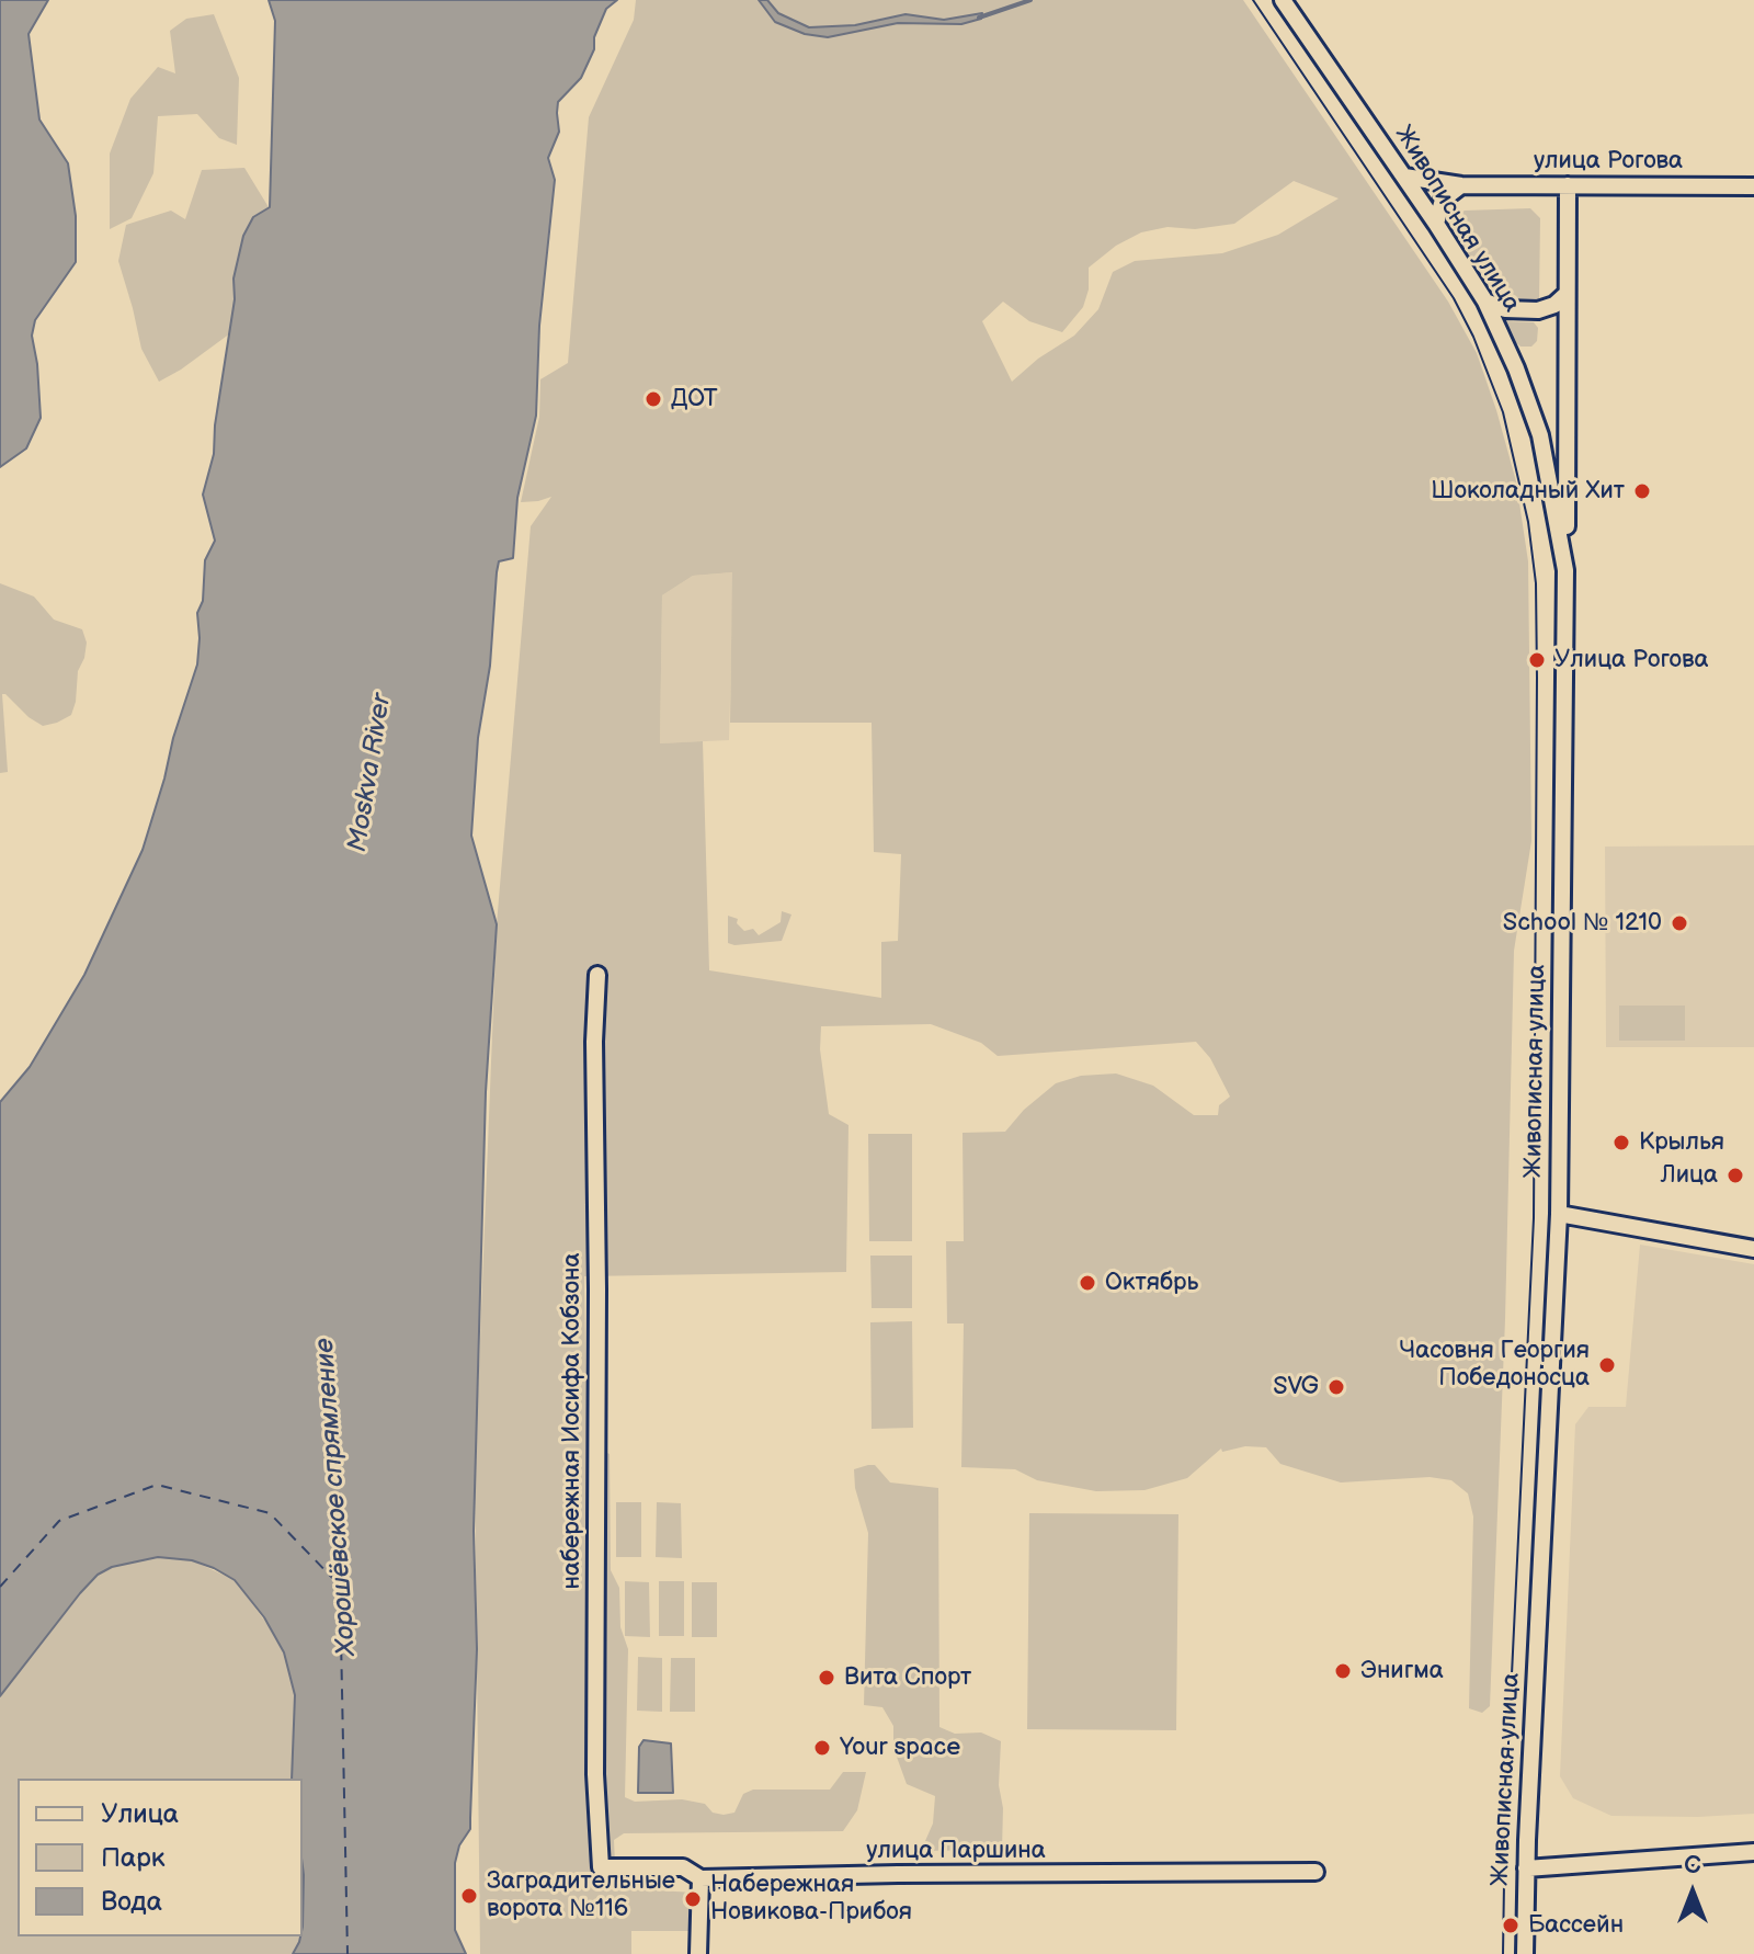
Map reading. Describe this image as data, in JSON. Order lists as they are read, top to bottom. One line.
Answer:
{"streets":{"street":["улица Рогова","Живописная улица","набережная Иосифа Кобзона","улица Паршина"]},"crossings":[["улица Рогова","Живописная улица"],["набережная Иосифа Кобзона","улица Паршина"]],"water":["Moskva River","Хорошёвское спрямление"],"places":["ДОТ","Шоколадный Хит","Улица Рогова","School № 1210","Крылья","Лица","Октябрь","Часовня Георгия Победоносца","SVG","Энигма","Вита Спорт","Your space","Заградительные ворота №116","Набережная Новикова-Прибоя","Бассейн"],"legend":["Улица","Парк","Вода"],"north":"top"}
